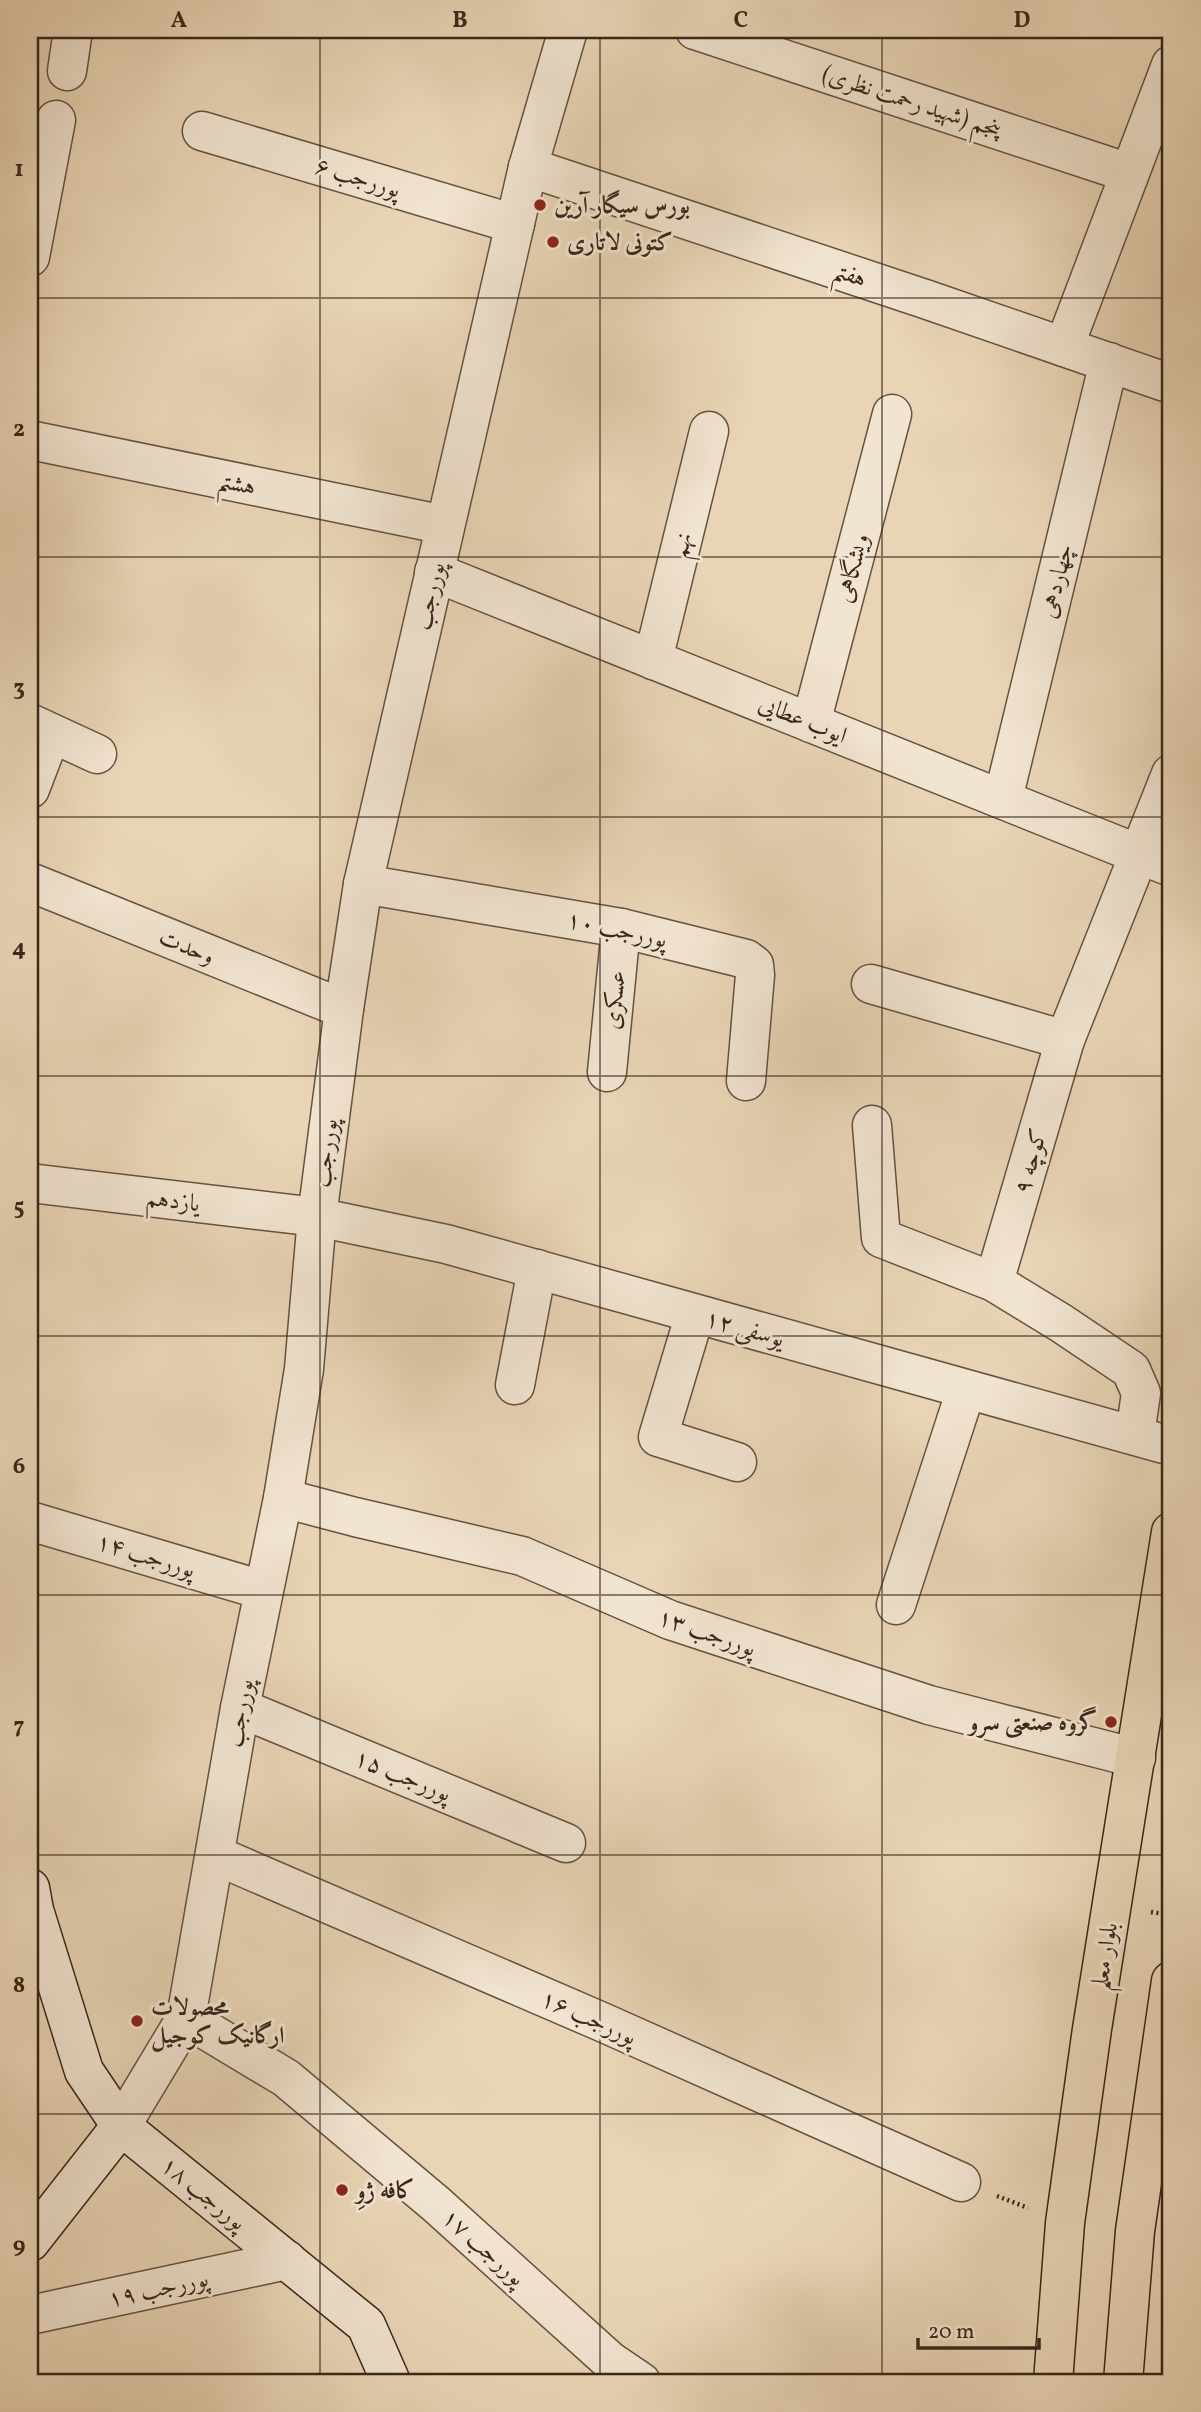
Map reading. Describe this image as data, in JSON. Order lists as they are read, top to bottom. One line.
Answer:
{"streets":{"main road":["بلوار معلم"],"street":["پنجم (شهید رحمت نظری)","پوررجب ۶","هفتم","هشتم","نهم","ویشگاهی","چهاردهی","پوررجب","ایوب عطایی","پوررجب ۱۰","وحدت","عسکری","کوچه ۹","یازدهم","یوسفی ۱۲","پوررجب ۱۴","پوررجب ۱۳","پوررجب ۱۵","پوررجب ۱۶","پوررجب ۱۸","پوررجب ۱۷","پوررجب ۱۹"]},"crossings":[["پوررجب ۶","پوررجب"],["هفتم","چهاردهی"],["هفتم","پوررجب"],["هشتم","پوررجب"],["نهم","ایوب عطایی"],["ویشگاهی","ایوب عطایی"],["چهاردهی","ایوب عطایی"],["پوررجب","ایوب عطایی"],["پوررجب","پوررجب ۱۰"],["پوررجب","وحدت"],["پوررجب","یازدهم"],["پوررجب","یوسفی ۱۲"],["پوررجب","پوررجب ۱۴"],["پوررجب","پوررجب ۱۳"],["پوررجب","پوررجب ۱۵"],["پوررجب","پوررجب ۱۶"],["پوررجب","پوررجب ۱۸"],["پوررجب","پوررجب ۱۷"],["ایوب عطایی","کوچه ۹"],["پوررجب ۱۰","عسکری"],["یازدهم","یوسفی ۱۲"],["پوررجب ۱۳","بلوار معلم"],["پوررجب ۱۸","پوررجب ۱۹"]],"places":["بورس سیگار آرین","کتونی لاتاری","گروه صنعتی سرو","محصولات ارگانیک کوجیل","کافه ژوِ"],"scale_bar":"20 m","grid":{"columns":["A","B","C","D"],"rows":["1","2","3","4","5","6","7","8","9"]}}
